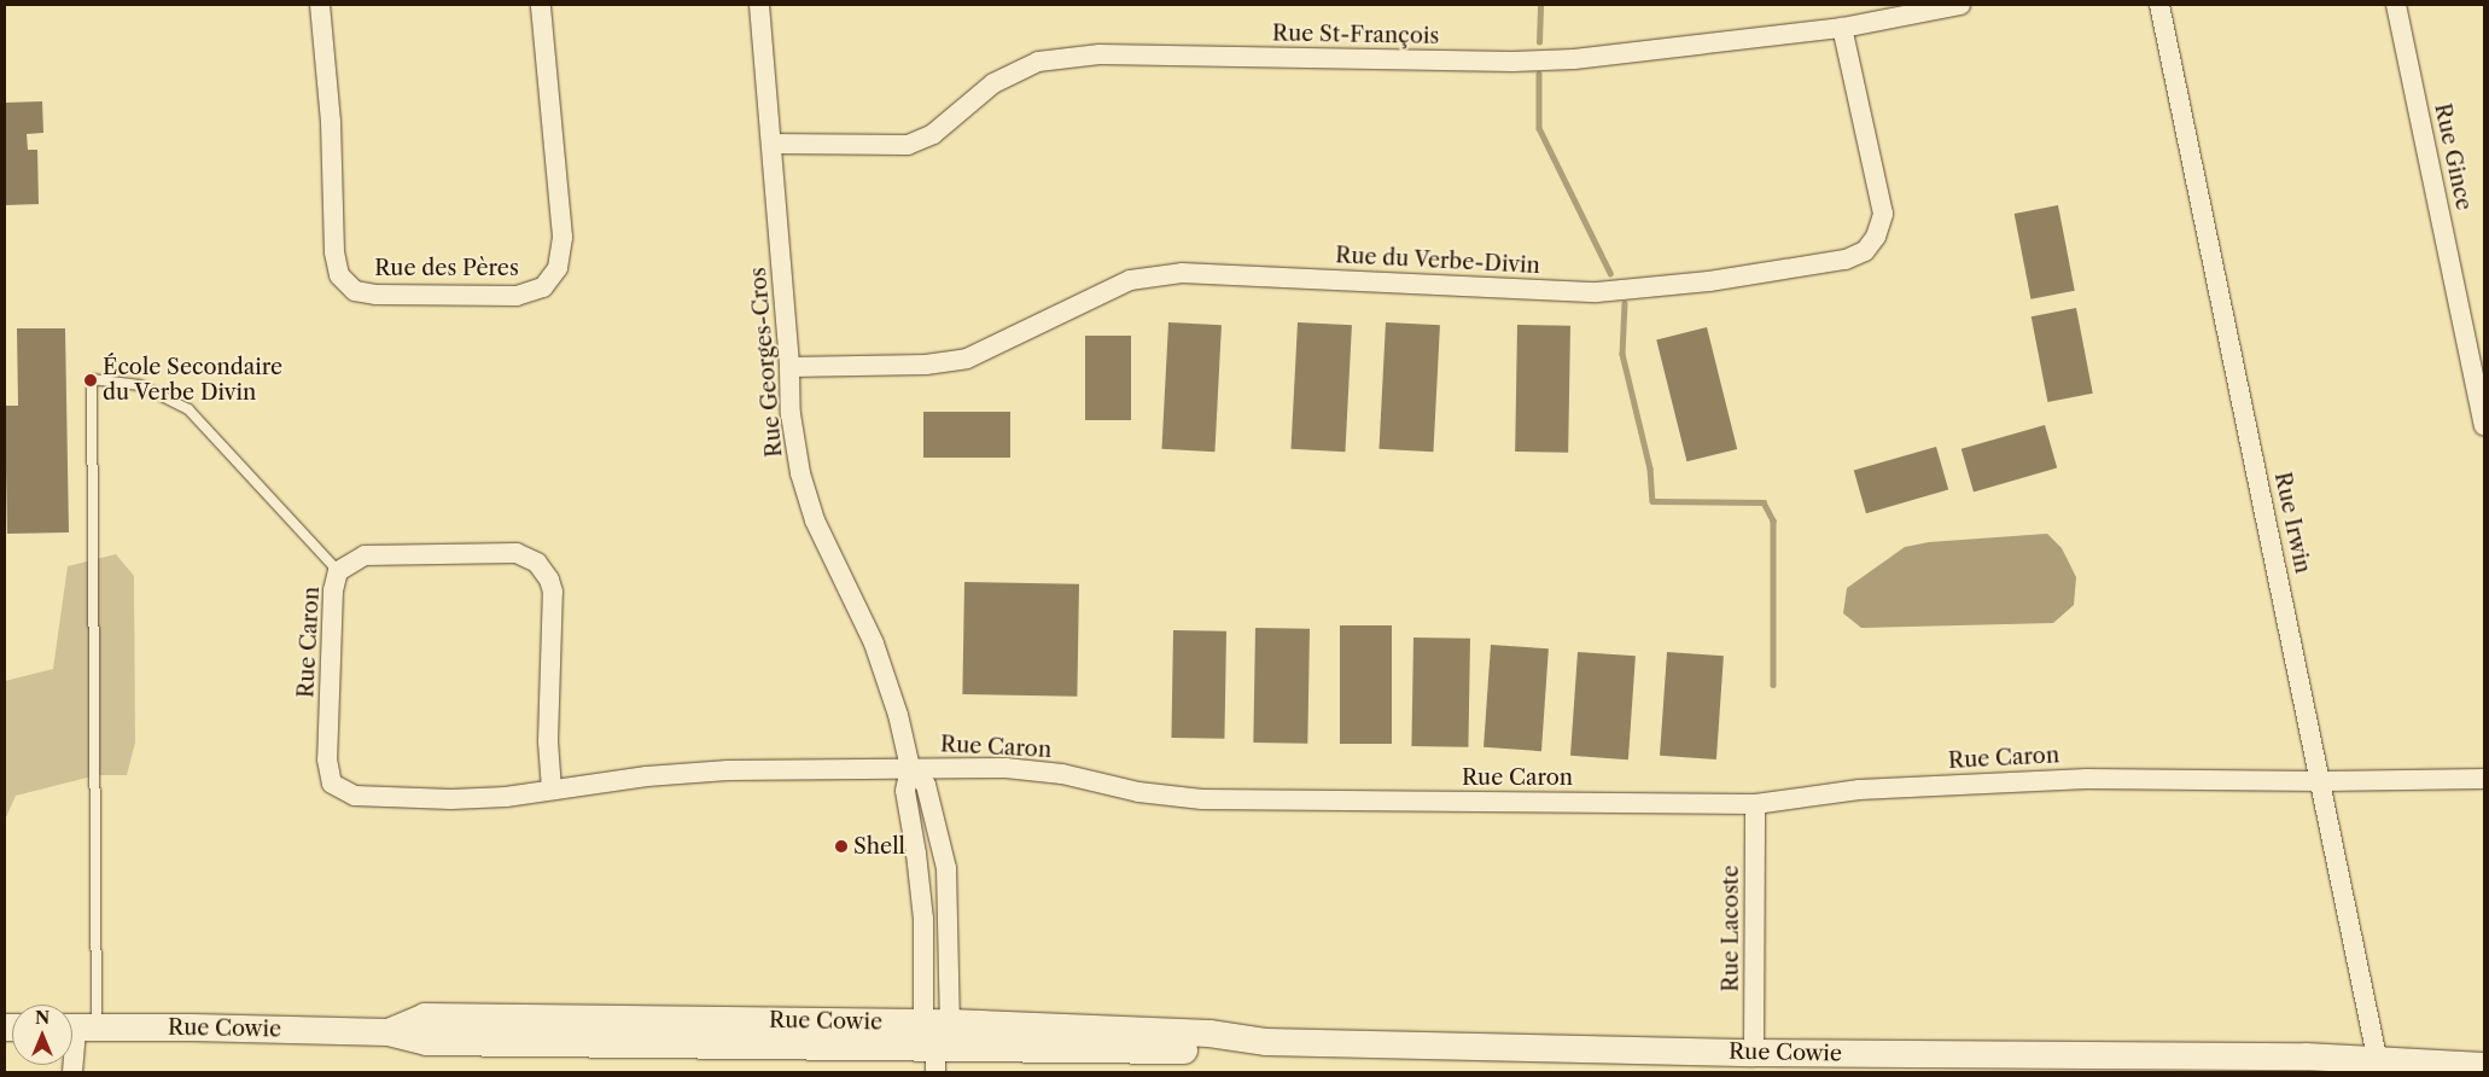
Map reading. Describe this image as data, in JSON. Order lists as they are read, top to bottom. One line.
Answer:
{"streets":{"main road":["Rue Cowie"],"street":["Rue St-François","Rue Gince","Rue du Verbe-Divin","Rue des Pères","Rue Georges-Cros","Rue Irwin","Rue Caron","Rue Lacoste"]},"crossings":[["Rue St-François","Rue du Verbe-Divin"],["Rue St-François","Rue Georges-Cros"],["Rue du Verbe-Divin","Rue Georges-Cros"],["Rue Georges-Cros","Rue Caron"],["Rue Georges-Cros","Rue Cowie"],["Rue Irwin","Rue Caron"],["Rue Irwin","Rue Cowie"],["Rue Caron","Rue Lacoste"],["Rue Lacoste","Rue Cowie"]],"places":["École Secondaire du Verbe Divin","Shell"],"north":"top"}
